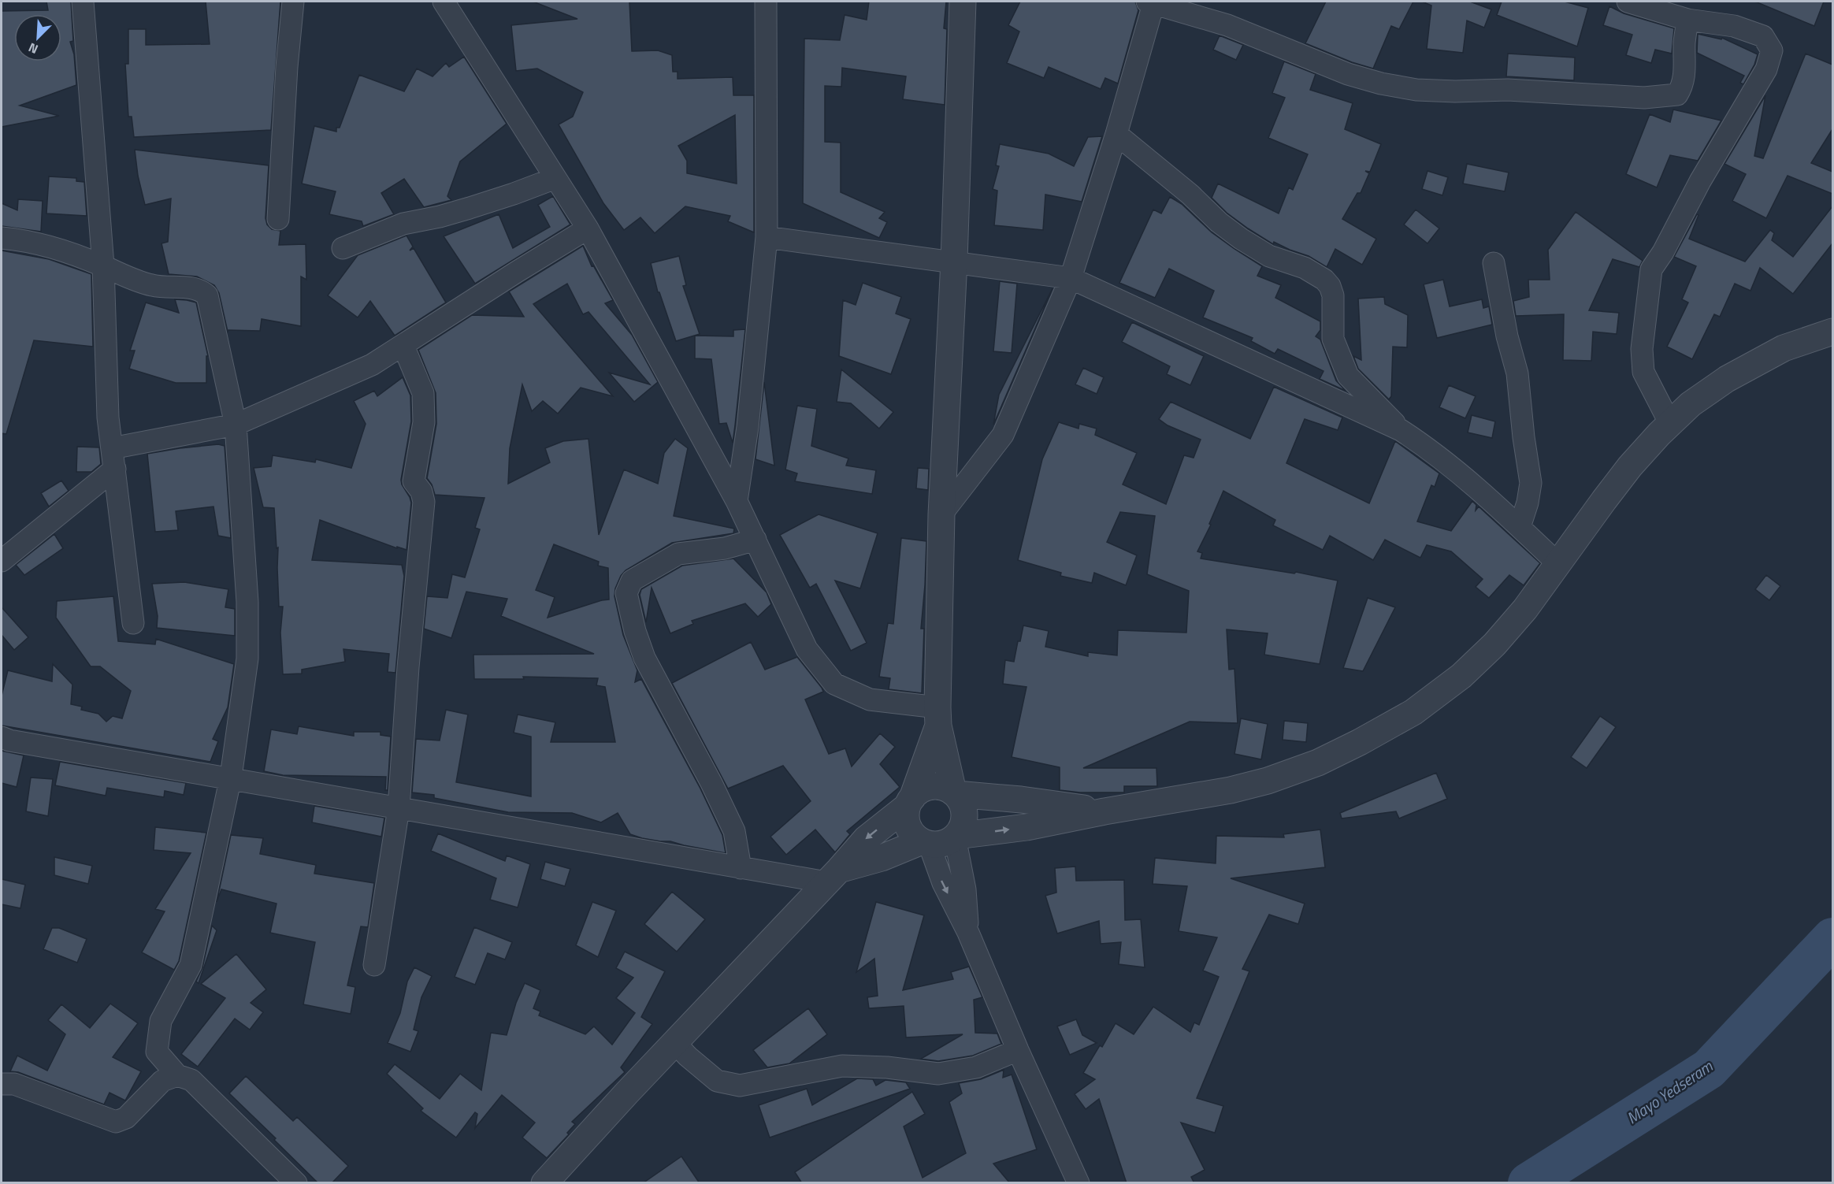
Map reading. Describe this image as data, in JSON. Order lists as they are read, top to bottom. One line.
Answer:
{"water":["Mayo Yedseram"],"north":"bottom left"}
